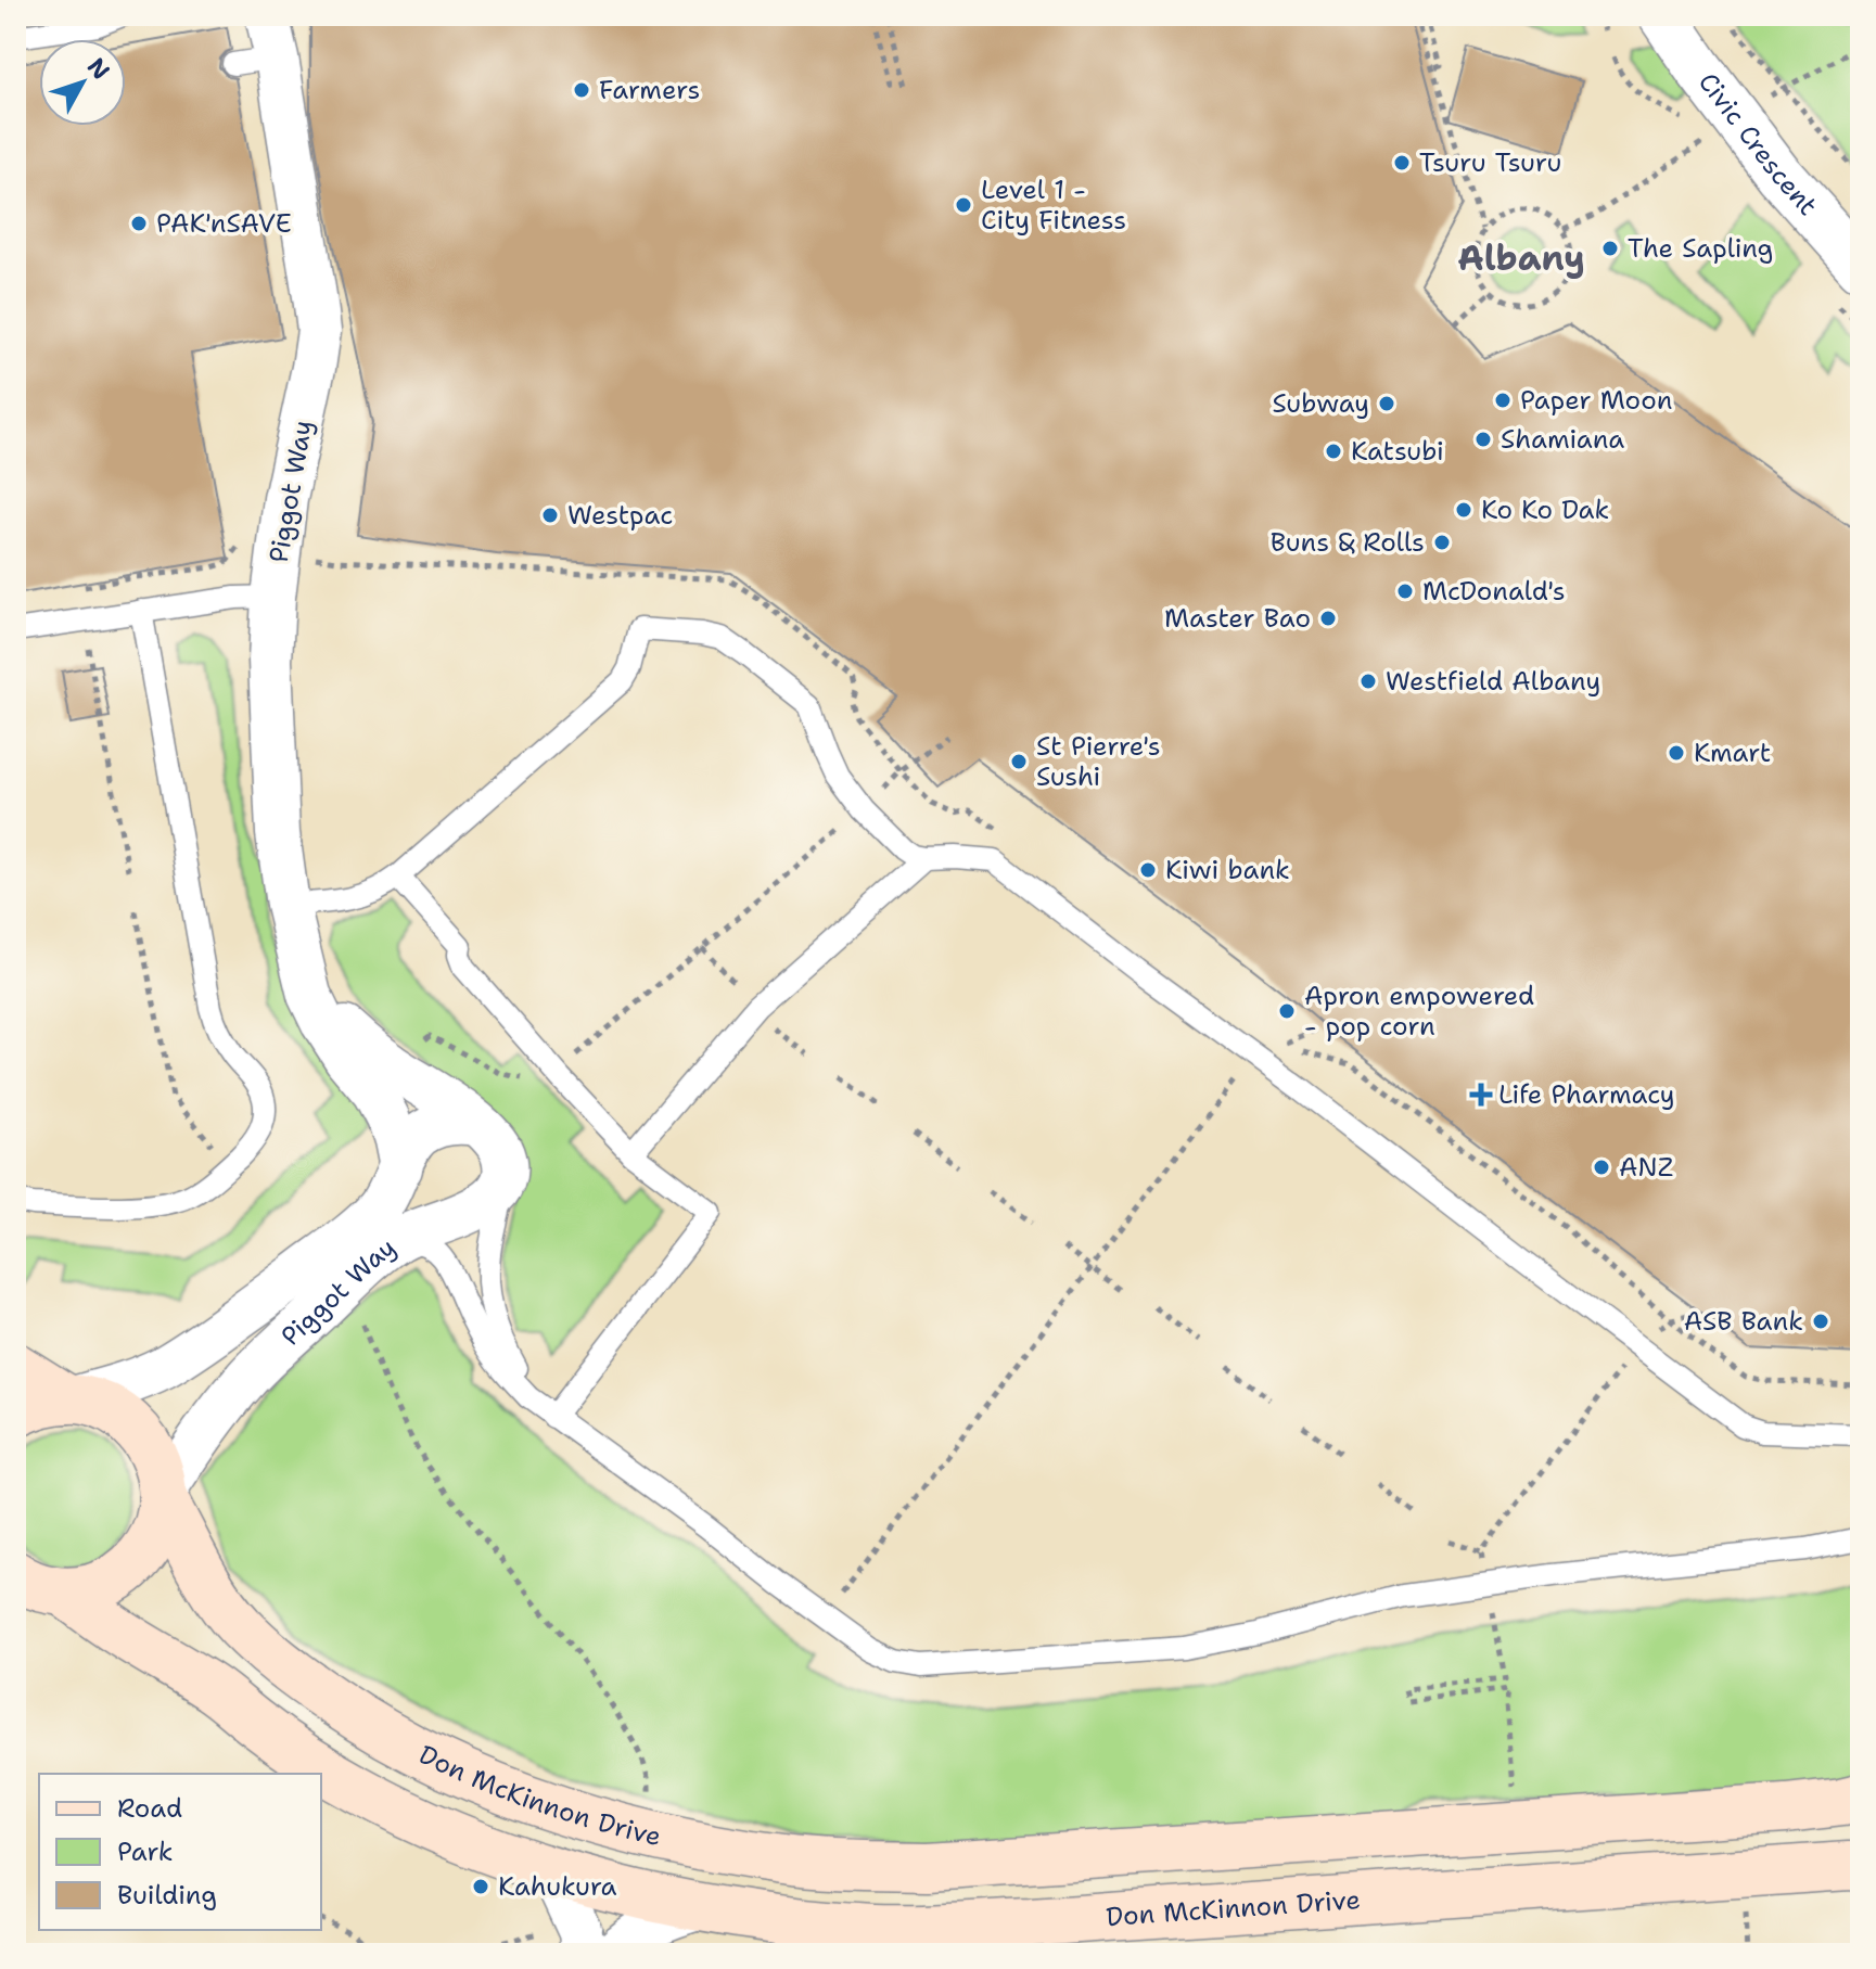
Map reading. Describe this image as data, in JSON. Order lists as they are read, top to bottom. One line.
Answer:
{"streets":{"main road":["Don McKinnon Drive"],"street":["Civic Crescent","Piggot Way"]},"crossings":[["Piggot Way","Don McKinnon Drive"]],"districts":["Albany"],"places":{"other":["Farmers","Tsuru Tsuru","Level 1 - City Fitness","PAK'nSAVE","The Sapling","Paper Moon","Subway","Shamiana","Katsubi","Ko Ko Dak","Westpac","Buns & Rolls","McDonald's","Master Bao","Westfield Albany","Kmart","St Pierre's Sushi","Kiwi bank","Apron empowered - pop corn","ANZ","ASB Bank","Kahukura"],"health":["Life Pharmacy"]},"legend":["Road","Park","Building"],"north":"top right"}
